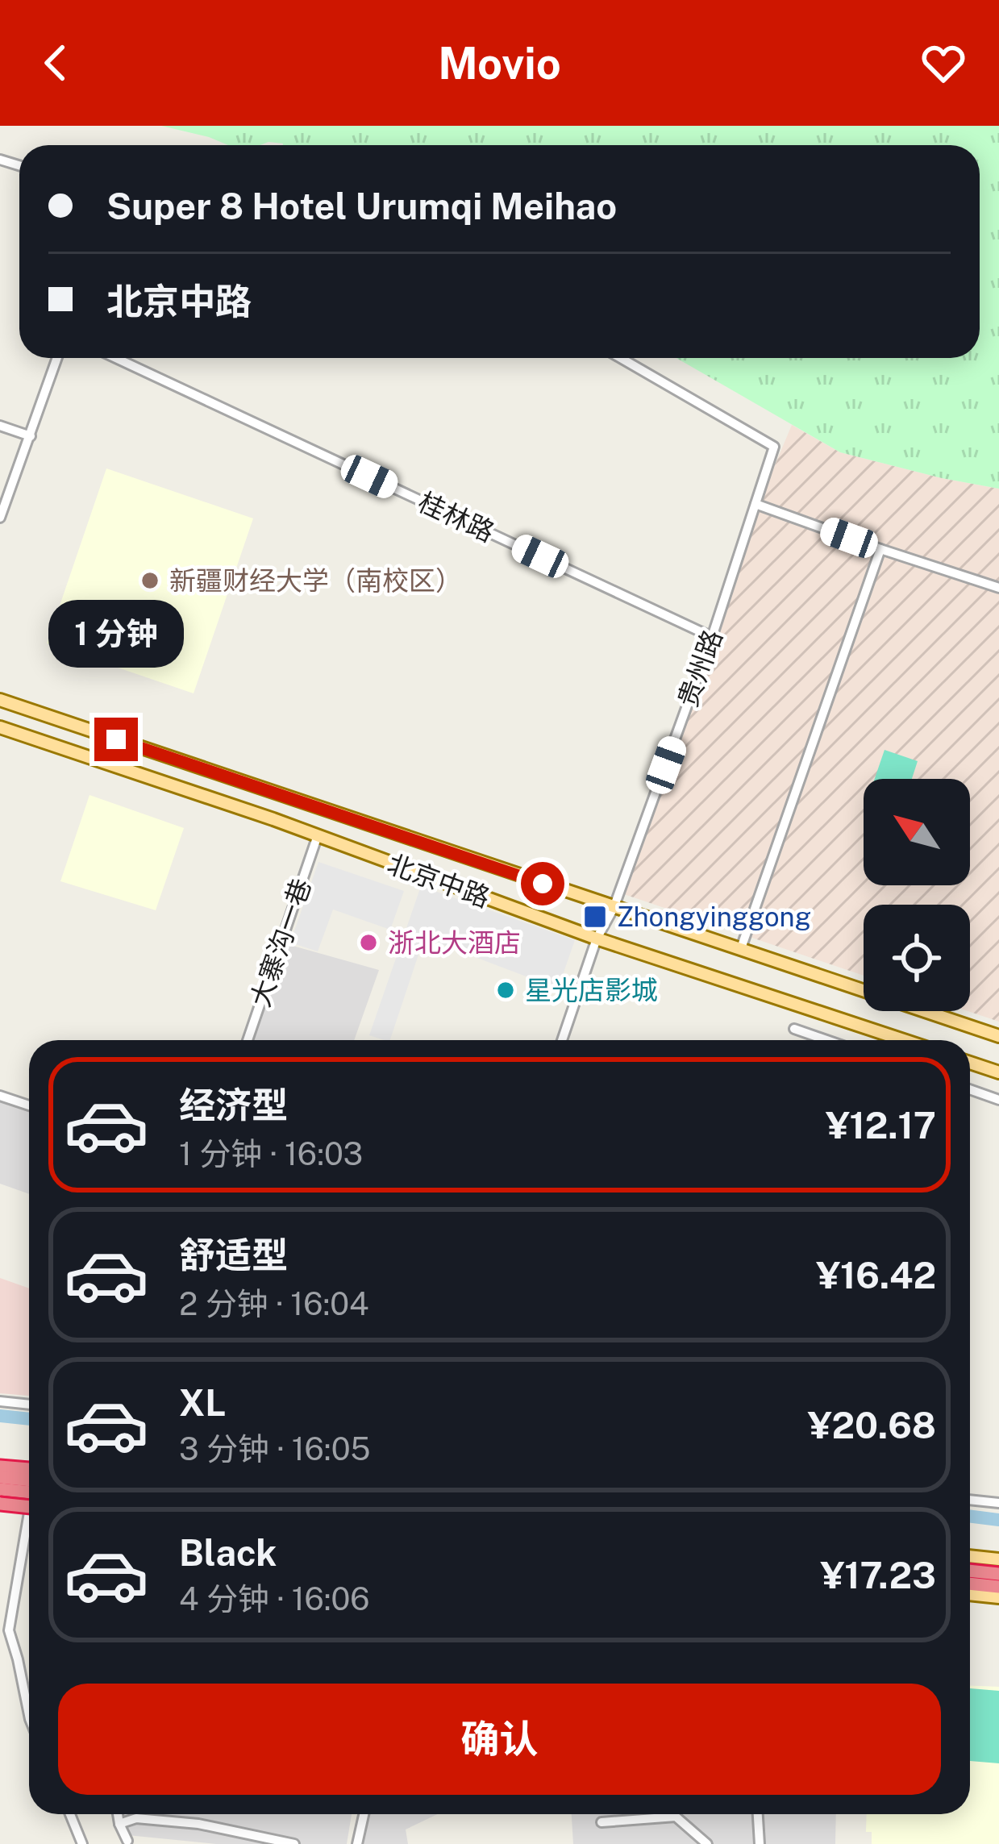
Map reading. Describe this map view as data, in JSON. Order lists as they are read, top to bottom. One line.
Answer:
{"streets":{"main road":["北京中路"],"street":["桂林路","贵州路","大寨沟一巷"]},"crossings":[["桂林路","贵州路"],["贵州路","北京中路"],["北京中路","大寨沟一巷"]],"places":{"other":["新疆财经大学（南校区）","浙北大酒店","星光店影城"],"transit":["Zhongyinggong"]},"north":"top left","page":{"header":"Movio","banner":["Super 8 Hotel Urumqi Meihao","北京中路"],"bubble":"1 分钟","list":[{"name":"经济型","note":"1 分钟 · 16:03","value":"¥12.17"},{"name":"舒适型","note":"2 分钟 · 16:04","value":"¥16.42"},{"name":"XL","note":"3 分钟 · 16:05","value":"¥20.68"},{"name":"Black","note":"4 分钟 · 16:06","value":"¥17.23"}],"buttons":"确认"}}
